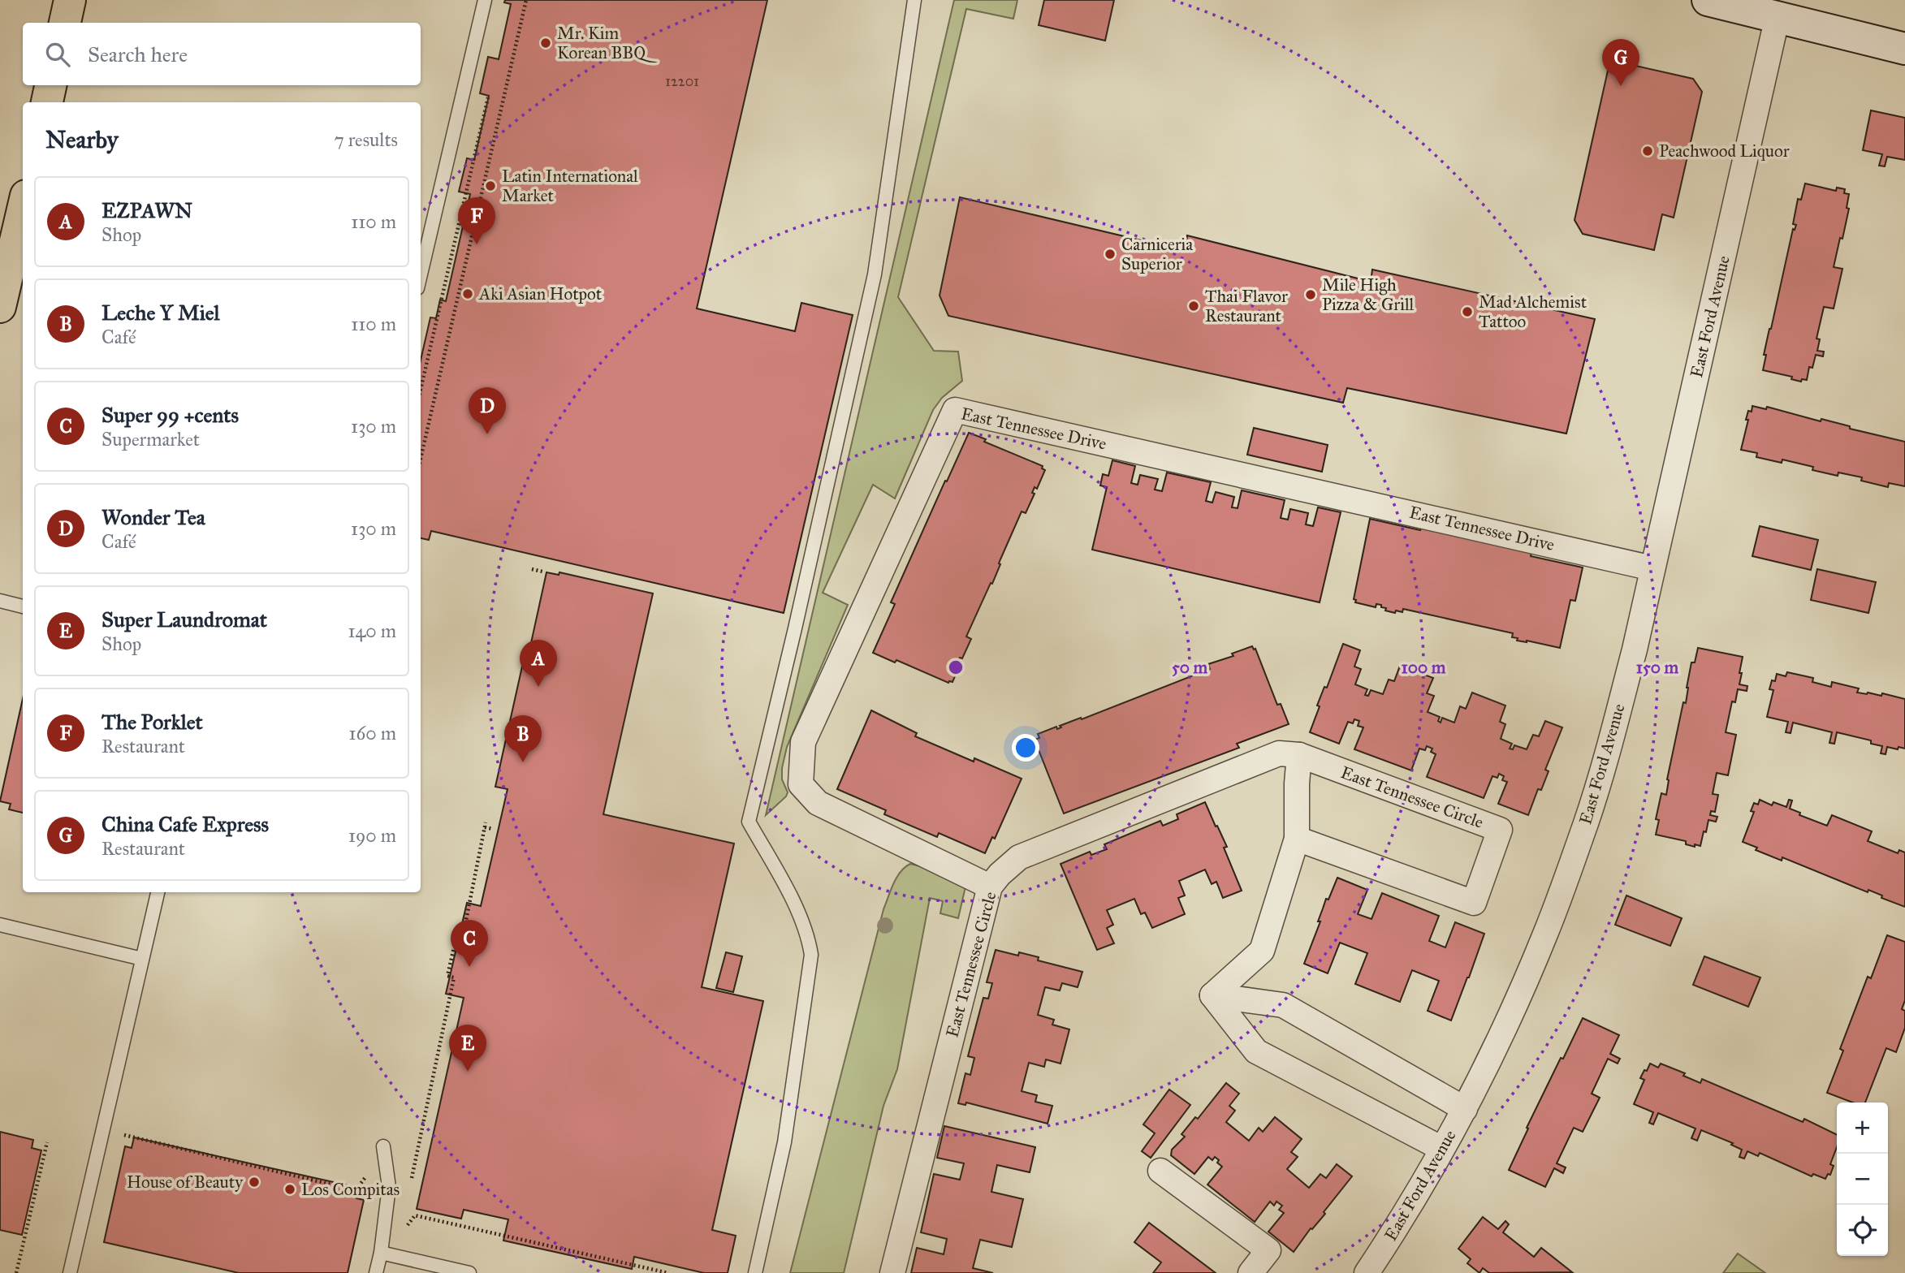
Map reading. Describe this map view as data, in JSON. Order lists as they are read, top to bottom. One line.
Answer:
{"streets":{"street":["East Ford Avenue","East Tennessee Drive","East Tennessee Circle"]},"crossings":[["East Ford Avenue","East Tennessee Drive"],["East Tennessee Drive","East Tennessee Circle"]],"places":["Mr. Kim Korean BBQ","Peachwood Liquor","Latin International Market","Carniceria Superior","Aki Asian Hotpot","Mile High Pizza & Grill","Thai Flavor Restaurant","Mad Alchemist Tattoo","House of Beauty","Los Compitas"],"house_numbers":["12201"],"page":{"search":"Search here","pins":["G","F","D","A","B","C","E"],"heading":["Nearby","7 results"],"list":[{"mark":"A","name":"EZPAWN","note":"Shop","value":"110 m"},{"mark":"B","name":"Leche Y Miel","note":"Café","value":"110 m"},{"mark":"C","name":"Super 99 +cents","note":"Supermarket","value":"130 m"},{"mark":"D","name":"Wonder Tea","note":"Café","value":"130 m"},{"mark":"E","name":"Super Laundromat","note":"Shop","value":"140 m"},{"mark":"F","name":"The Porklet","note":"Restaurant","value":"160 m"},{"mark":"G","name":"China Cafe Express","note":"Restaurant","value":"190 m"}],"map_buttons":["+","−"]},"rings":["50 m","100 m","150 m"]}
